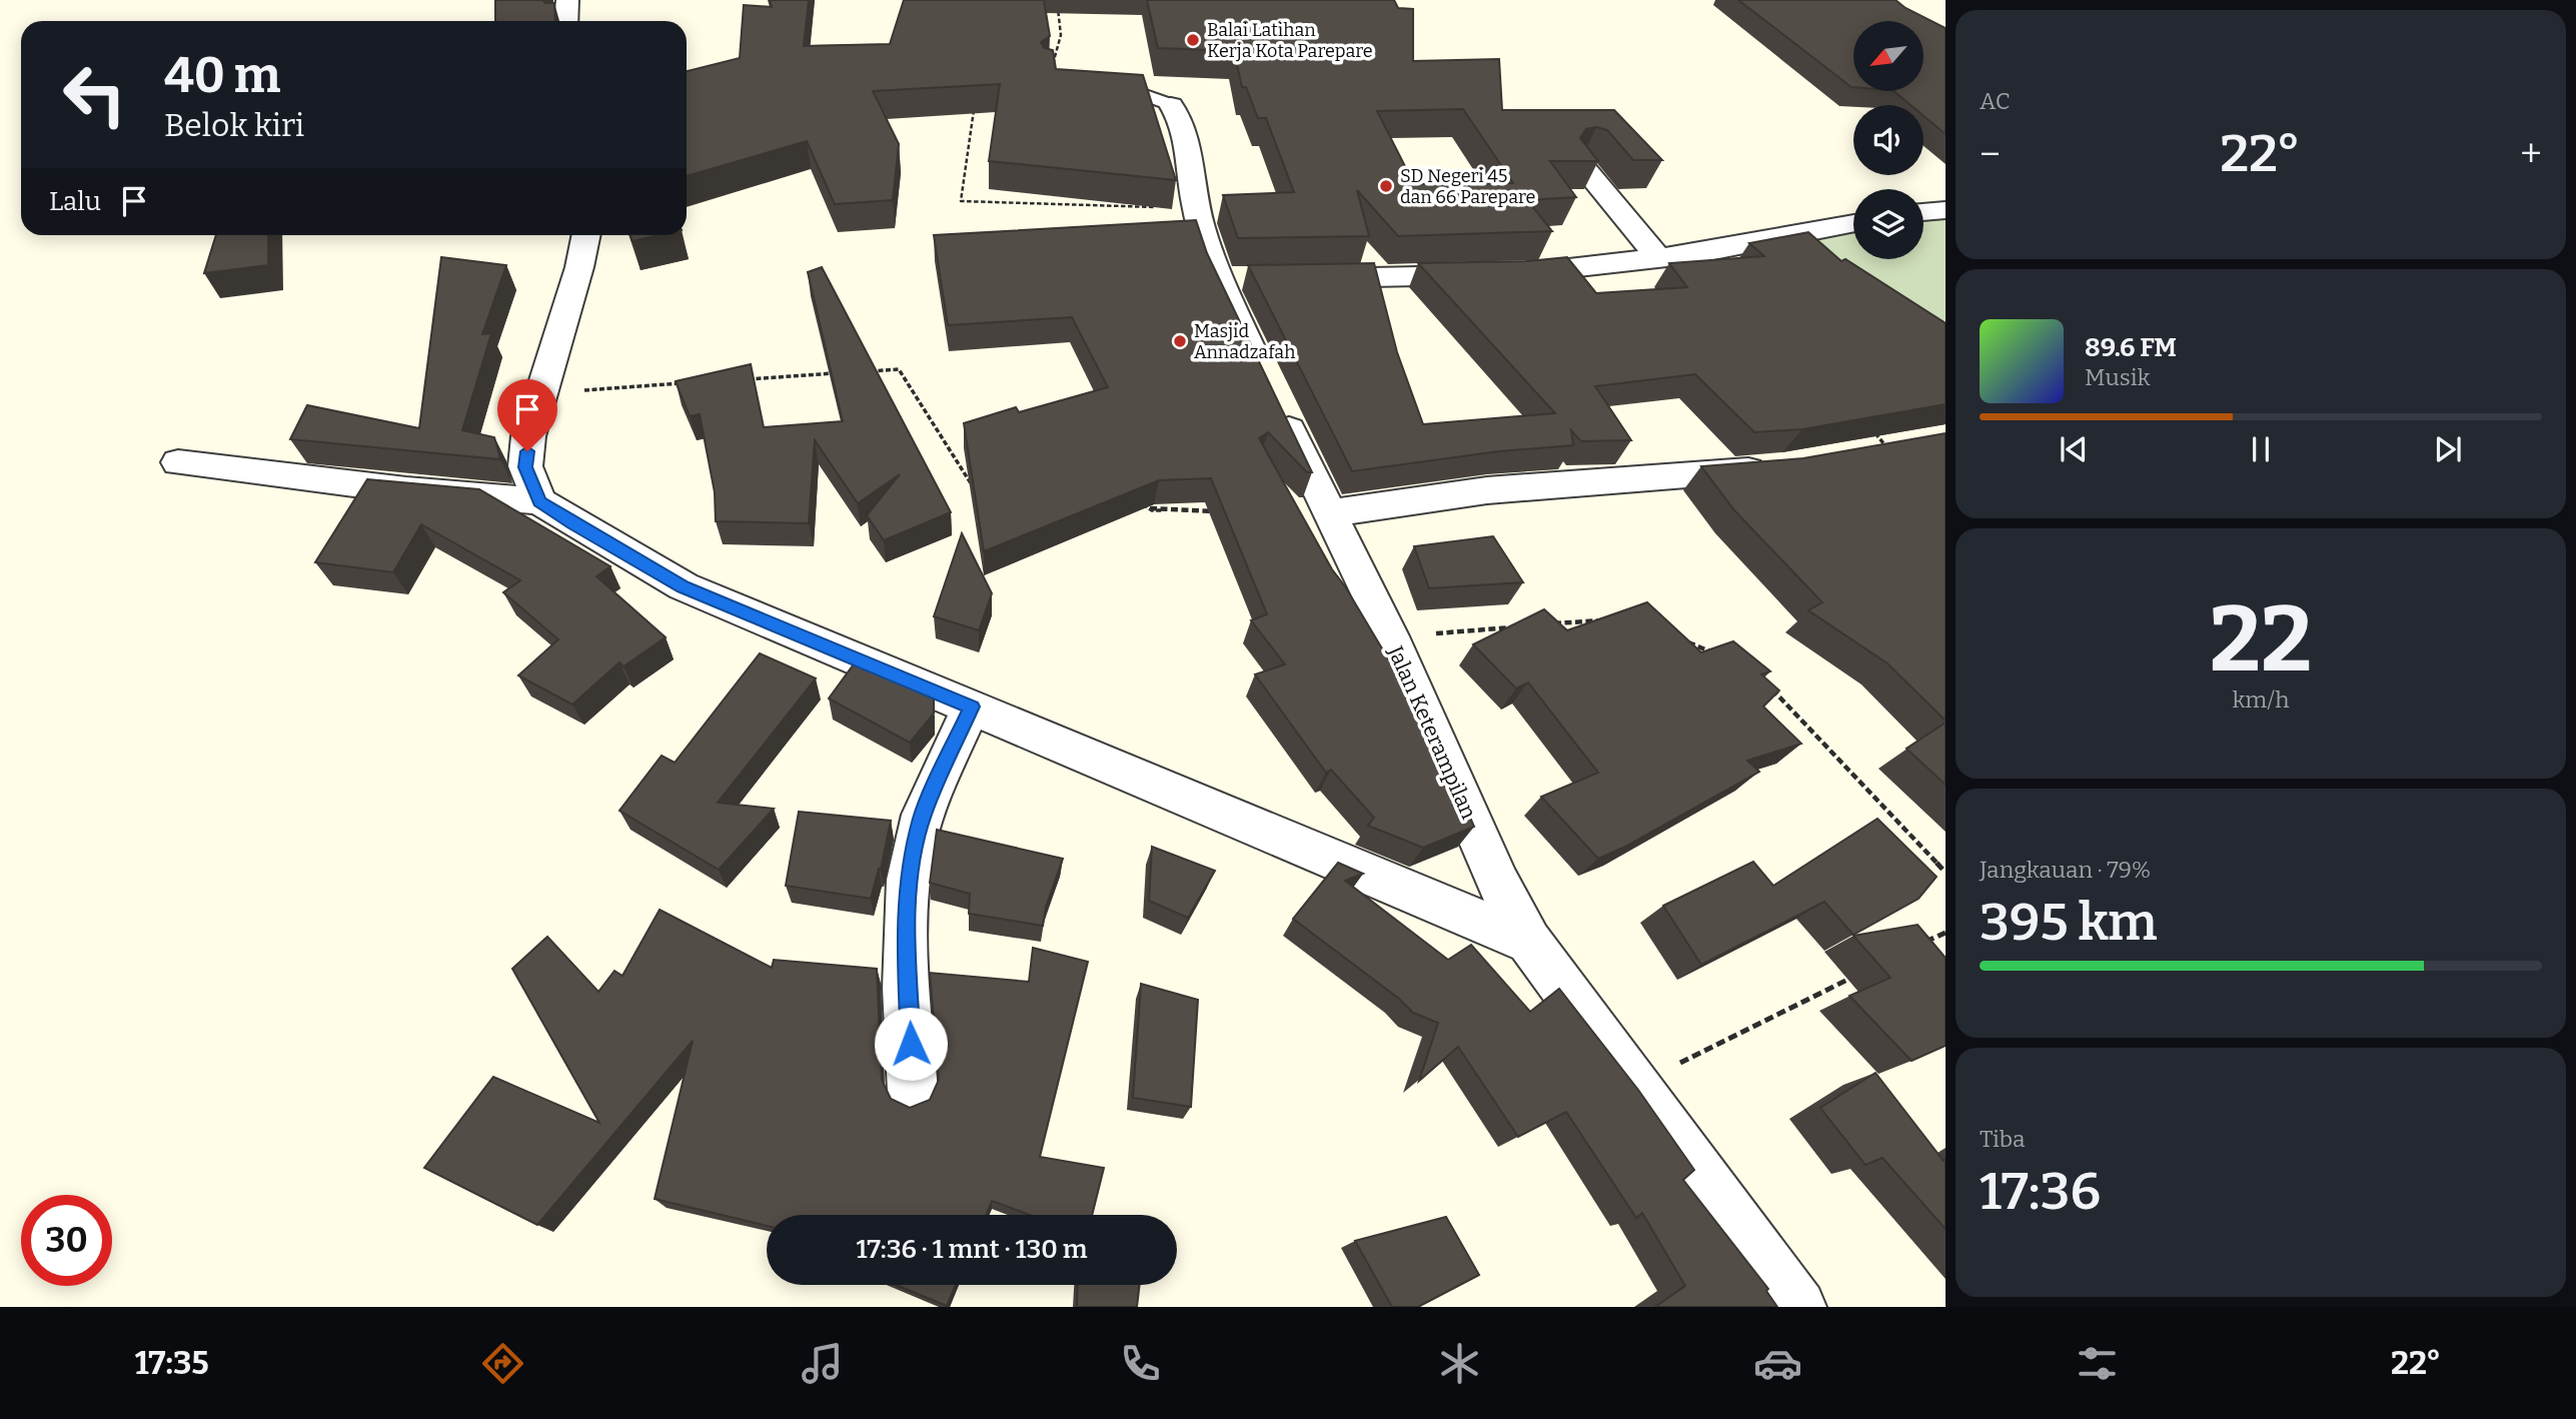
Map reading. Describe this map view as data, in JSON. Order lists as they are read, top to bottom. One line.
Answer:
{"streets":{"street":["Jalan Keterampilan"]},"places":["Balai Latihan Kerja Kota Parepare","SD Negeri 45 dan 66 Parepare","Masjid Annadzafah"],"north":"bottom left","page":{"tile":["AC",["22","km/h"],["Jangkauan · 79%","395 km"],["Tiba","17:36"]],"turn":["40 m","Belok kiri"],"heat":["−","22°","+"],"then":"Lalu","song":["89.6 FM","Musik"],"limit":"30","trip":"17:36 · 1 mnt · 130 m","tabs":["17:35","22°"]}}
